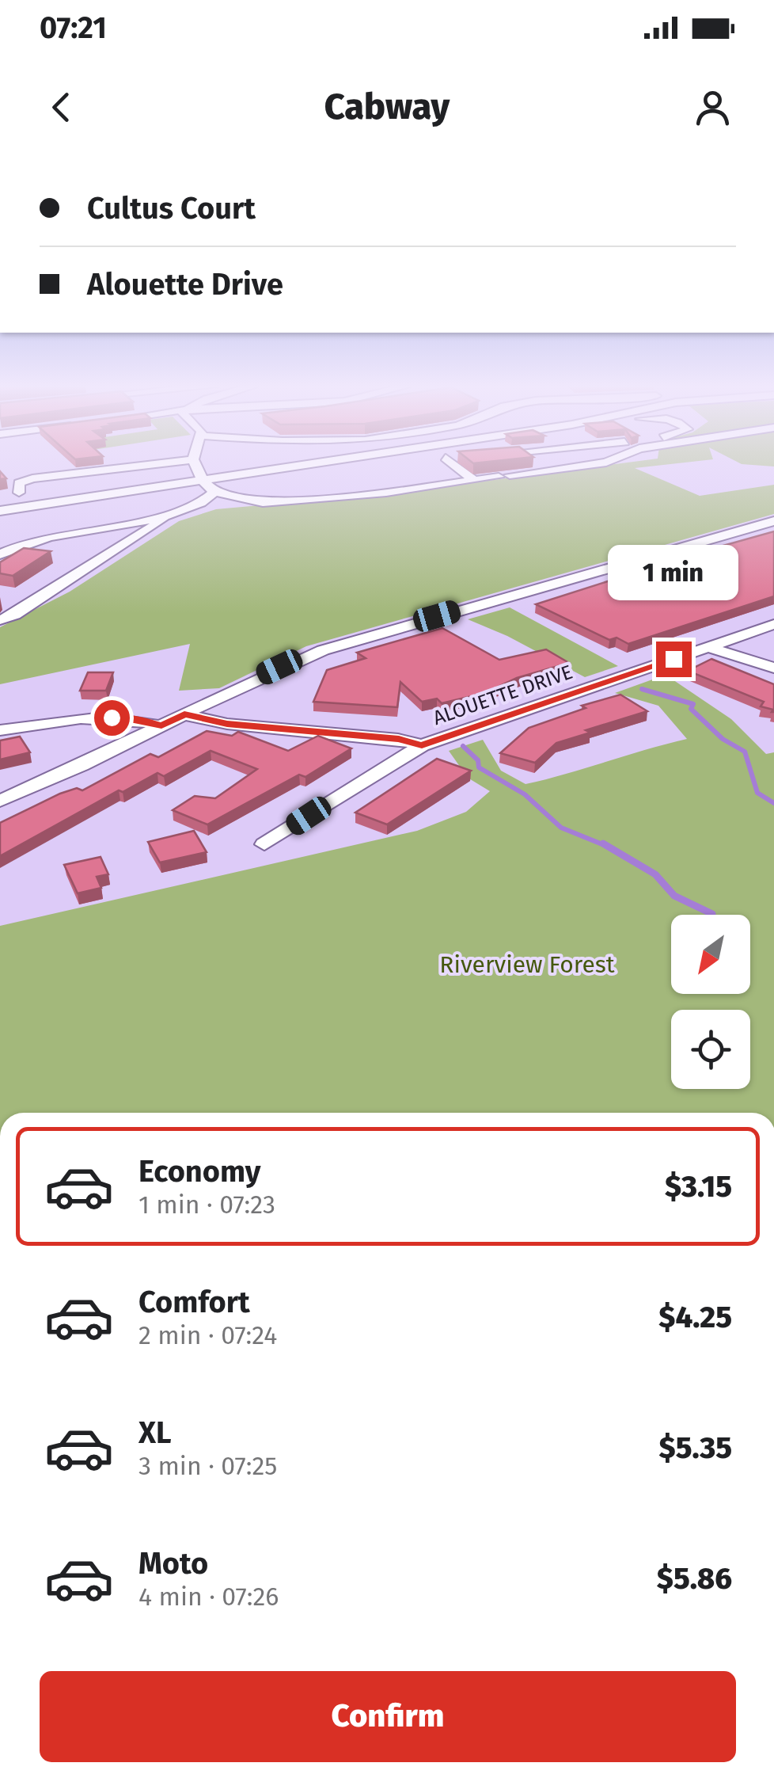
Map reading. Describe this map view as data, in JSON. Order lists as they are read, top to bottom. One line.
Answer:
{"streets":{"street":["ALOUETTE DRIVE"]},"parks":["Riverview Forest"],"north":"bottom left","page":{"status":"07:21","header":"Cabway","banner":["Cultus Court","Alouette Drive"],"bubble":"1 min","list":[{"name":"Economy","note":"1 min · 07:23","value":"$3.15"},{"name":"Comfort","note":"2 min · 07:24","value":"$4.25"},{"name":"XL","note":"3 min · 07:25","value":"$5.35"},{"name":"Moto","note":"4 min · 07:26","value":"$5.86"}],"buttons":"Confirm"}}
